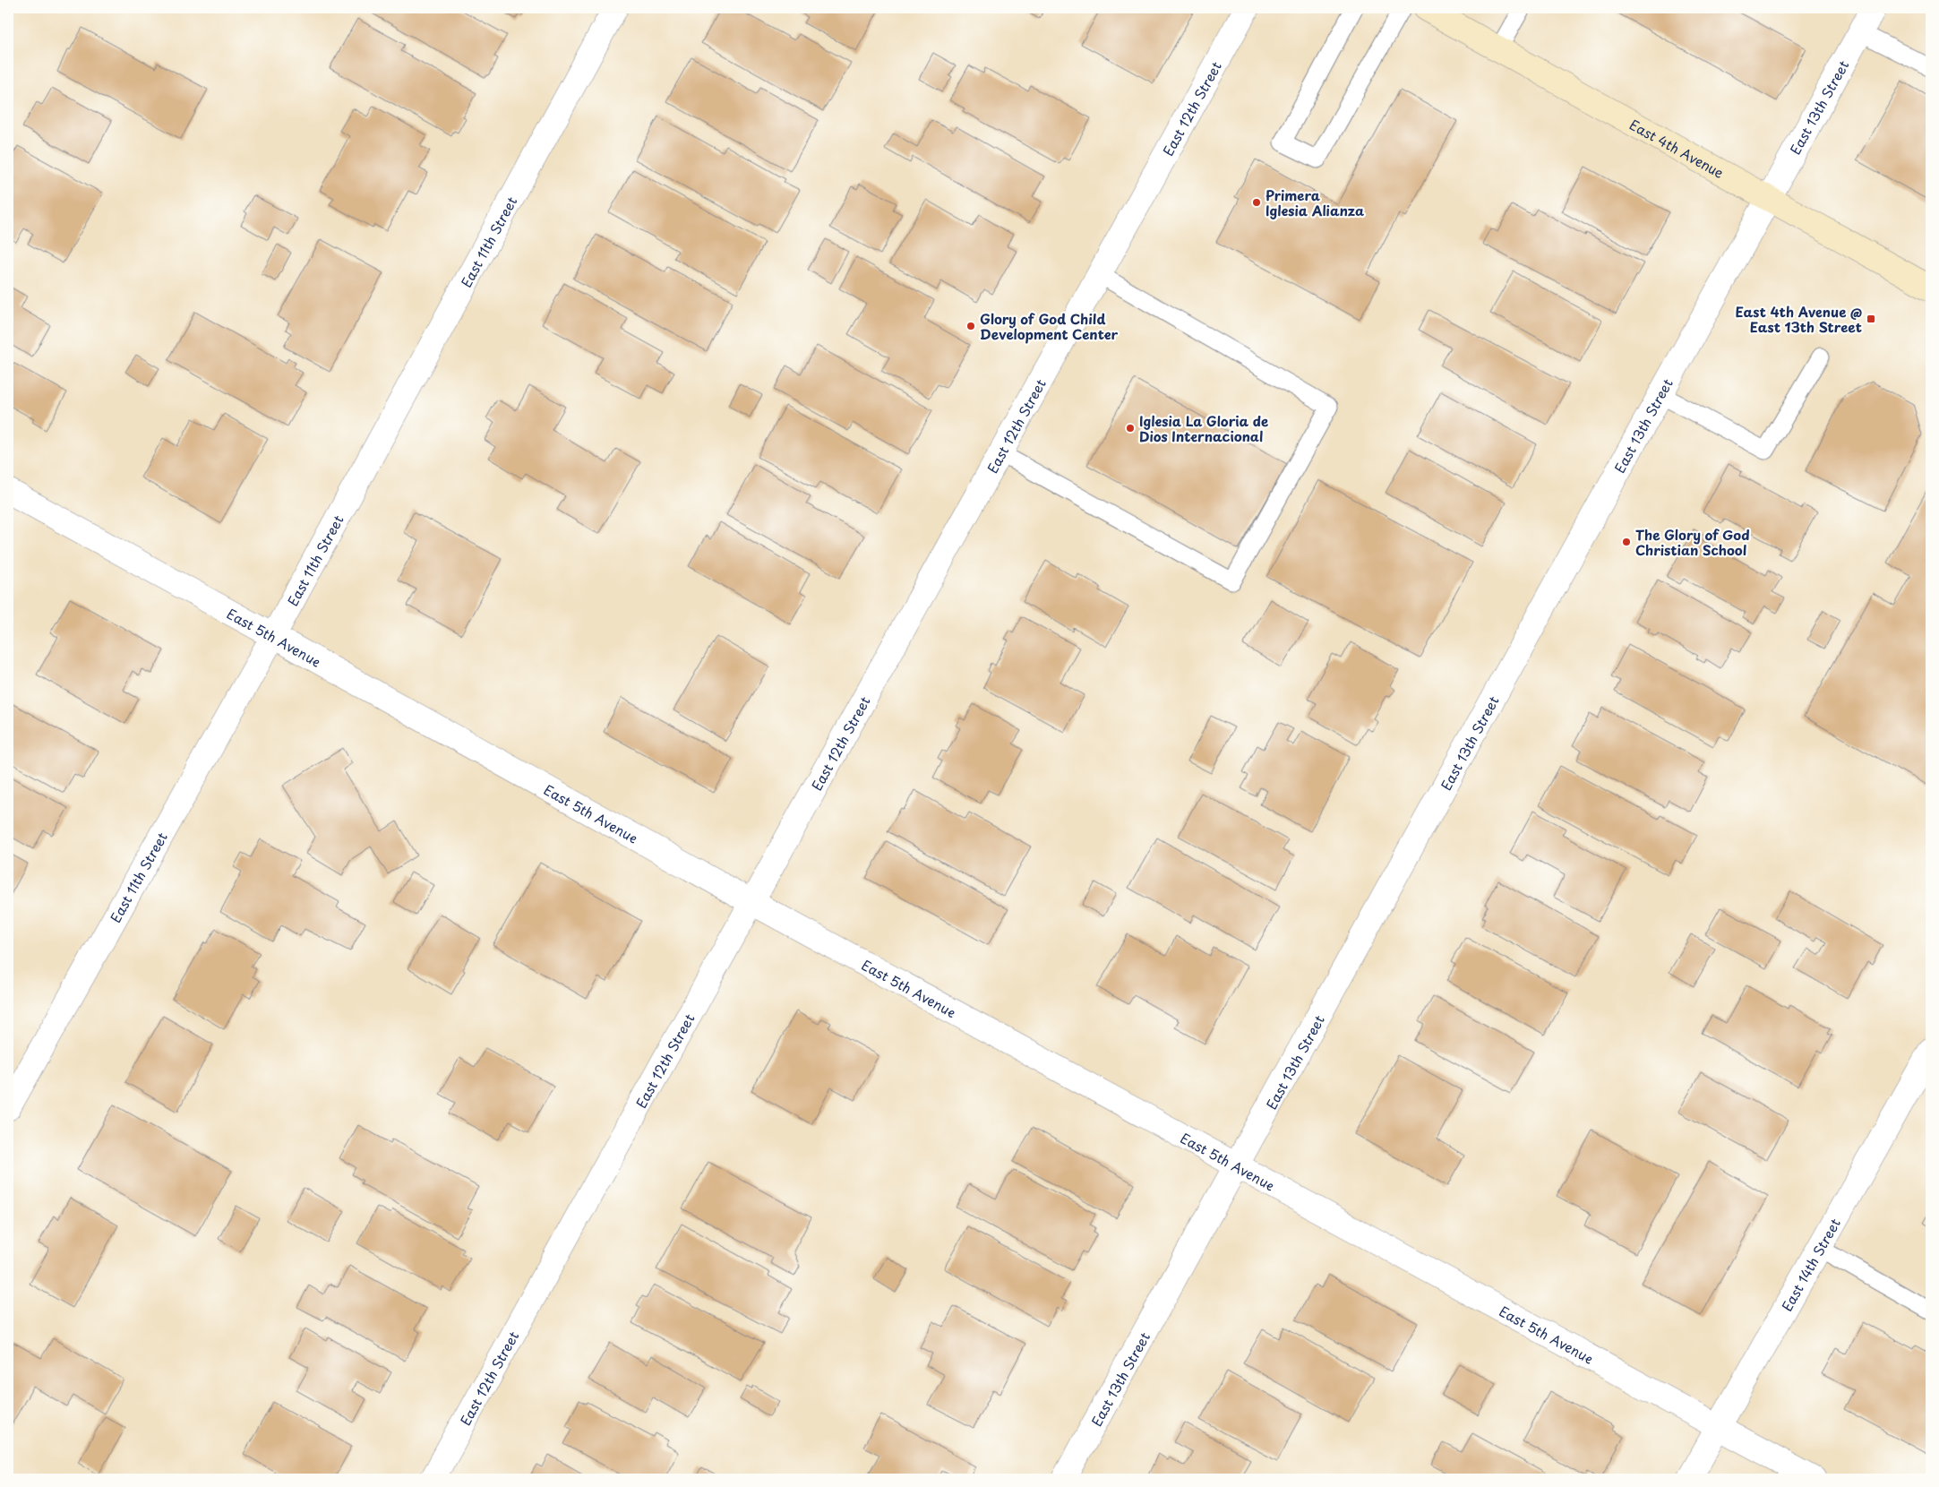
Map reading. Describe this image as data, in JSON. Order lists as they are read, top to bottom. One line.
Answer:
{"streets":{"main road":["East 4th Avenue"],"street":["East 13th Street","East 12th Street","East 11th Street","East 5th Avenue","East 14th Street"]},"crossings":[["East 13th Street","East 4th Avenue"],["East 13th Street","East 5th Avenue"],["East 12th Street","East 5th Avenue"],["East 11th Street","East 5th Avenue"],["East 5th Avenue","East 14th Street"]],"places":{"other":["Primera Iglesia Alianza","Glory of God Child Development Center","Iglesia La Gloria de Dios Internacional","The Glory of God Christian School"],"transit":["East 4th Avenue @ East 13th Street"]}}
